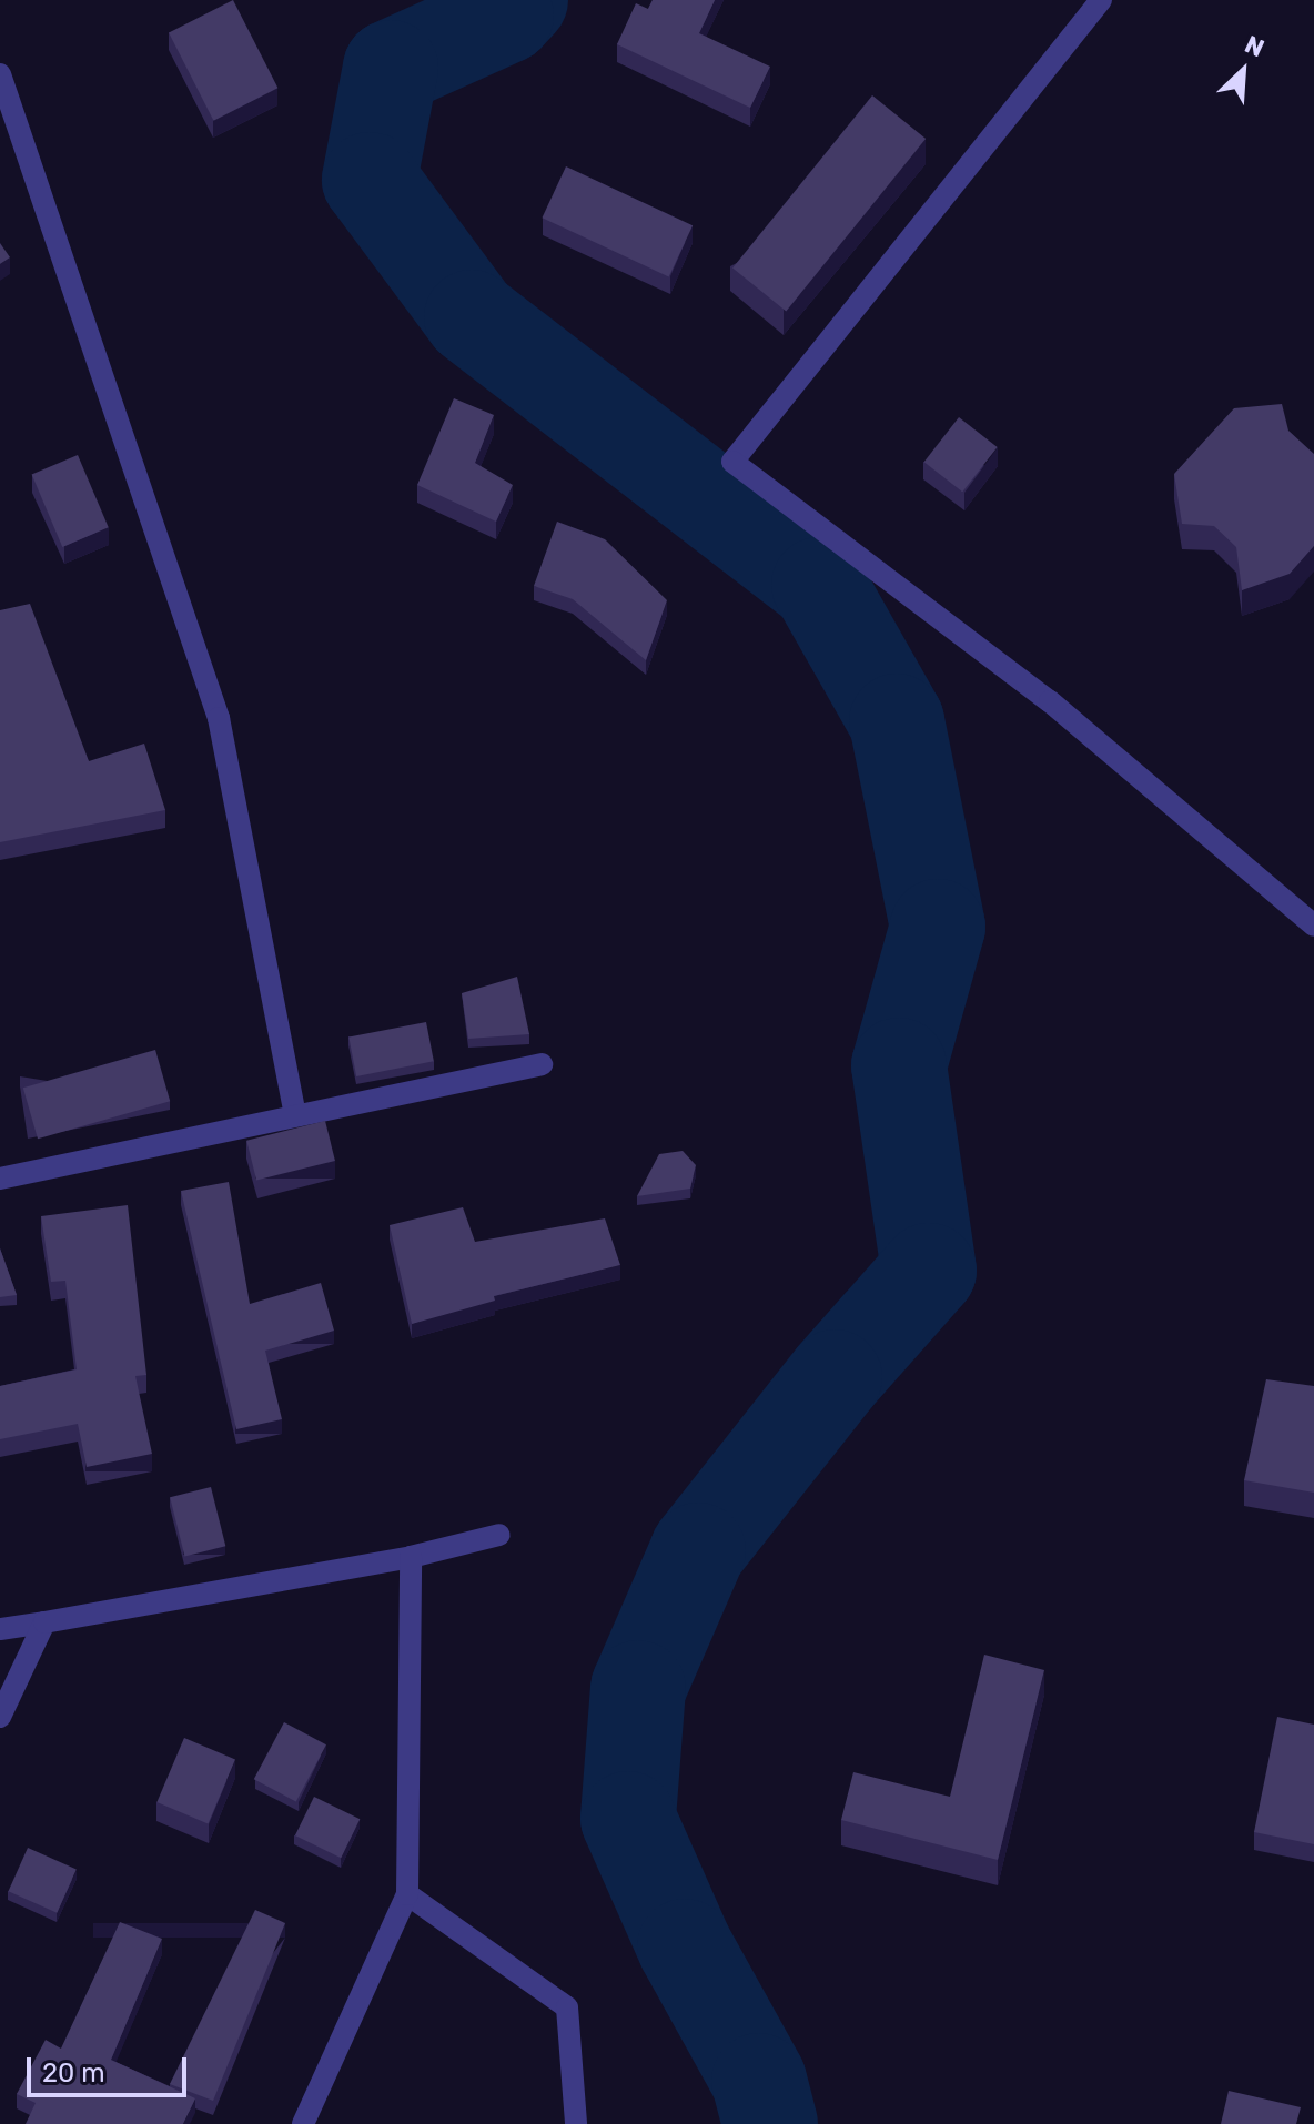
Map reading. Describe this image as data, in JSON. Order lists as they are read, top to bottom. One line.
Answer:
{"scale_bar":"20 m","north":"top right"}
